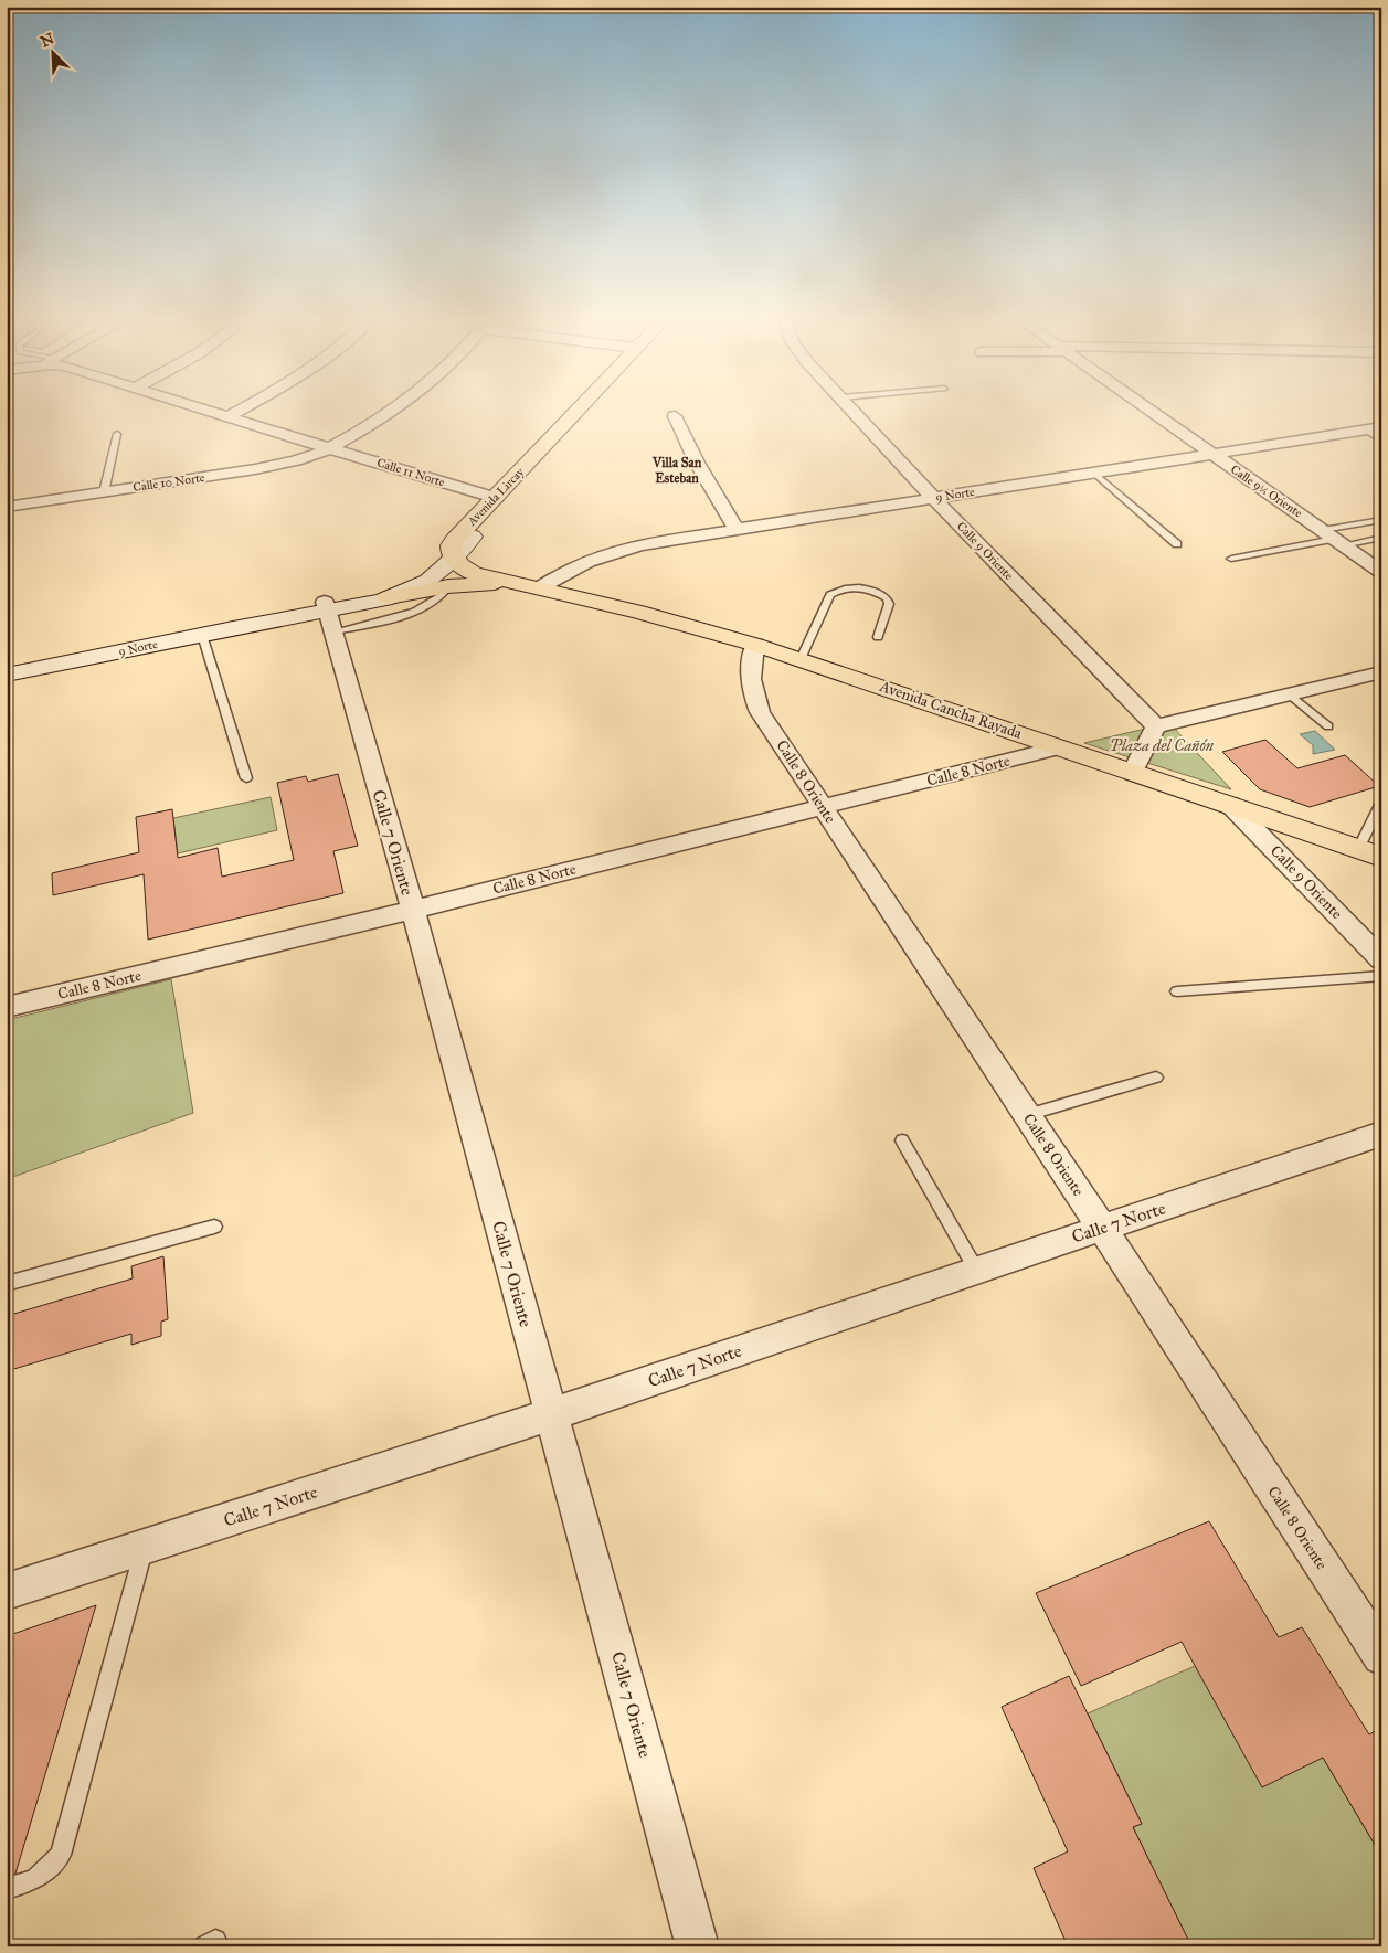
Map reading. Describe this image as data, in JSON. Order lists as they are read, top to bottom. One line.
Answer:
{"streets":{"main road":["9 Norte","Avenida Lircay","Avenida Cancha Rayada"],"street":["Calle 11 Norte","Calle 10 Norte","Calle 9½ Oriente","Calle 9 Oriente","Calle 8 Norte","Calle 8 Oriente","Calle 7 Oriente","Calle 7 Norte"]},"crossings":[["Calle 11 Norte","Calle 10 Norte"],["Calle 11 Norte","Avenida Lircay"],["Calle 9½ Oriente","9 Norte"],["9 Norte","Avenida Lircay"],["9 Norte","Calle 9 Oriente"],["9 Norte","Avenida Cancha Rayada"],["9 Norte","Calle 7 Oriente"],["Avenida Lircay","Avenida Cancha Rayada"],["Calle 9 Oriente","Avenida Cancha Rayada"],["Avenida Cancha Rayada","Calle 8 Norte"],["Avenida Cancha Rayada","Calle 8 Oriente"],["Calle 8 Norte","Calle 8 Oriente"],["Calle 8 Norte","Calle 7 Oriente"],["Calle 8 Oriente","Calle 7 Norte"],["Calle 7 Oriente","Calle 7 Norte"]],"districts":["Villa San Esteban"],"parks":["Plaza del Cañón"],"north":"top left"}
